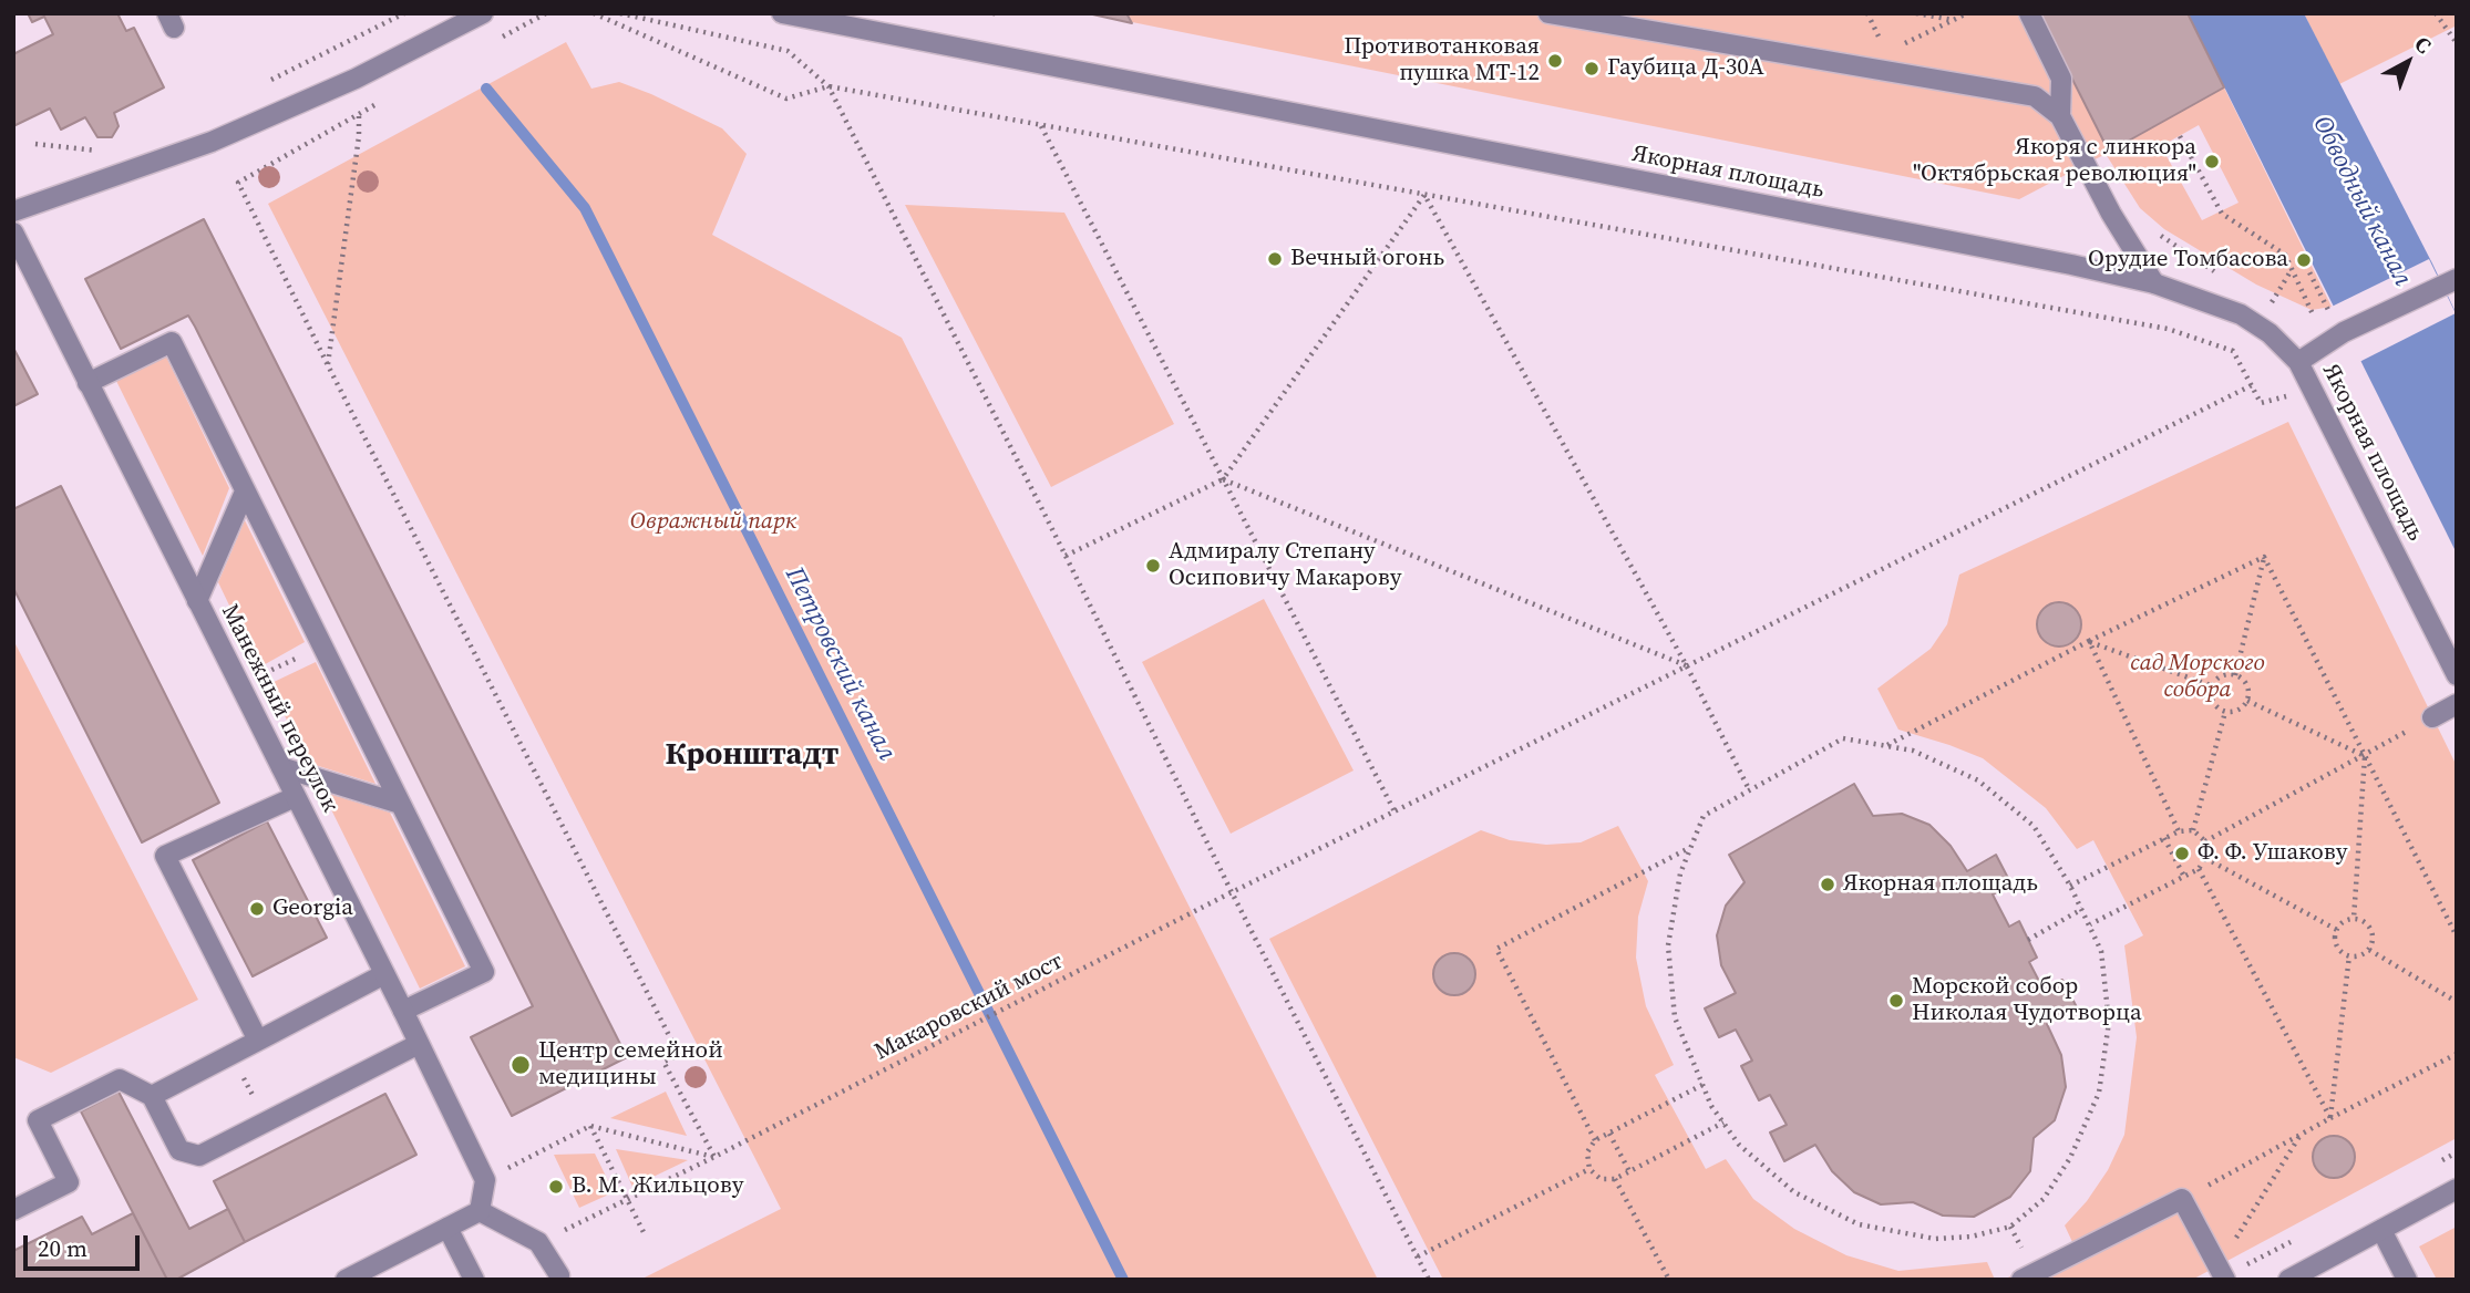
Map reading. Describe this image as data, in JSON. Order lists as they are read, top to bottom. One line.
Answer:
{"streets":{"street":["Якорная площадь","Манежный переулок"],"path":["Макаровский мост"]},"districts":["Кронштадт"],"water":["Обводный канал","Петровский канал"],"parks":["Овражный парк","сад Морского собора"],"places":["Противотанковая пушка МТ-12","Гаубица Д-30А","Якоря с линкора \"Октябрьская революция\"","Вечный огонь","Орудие Томбасова","Адмиралу Степану Осиповичу Макарову","Ф. Ф. Ушакову","Якорная площадь","Georgia","Морской собор Николая Чудотворца","Центр семейной медицины","В. М. Жильцову"],"scale_bar":"20 m","north":"top right"}
